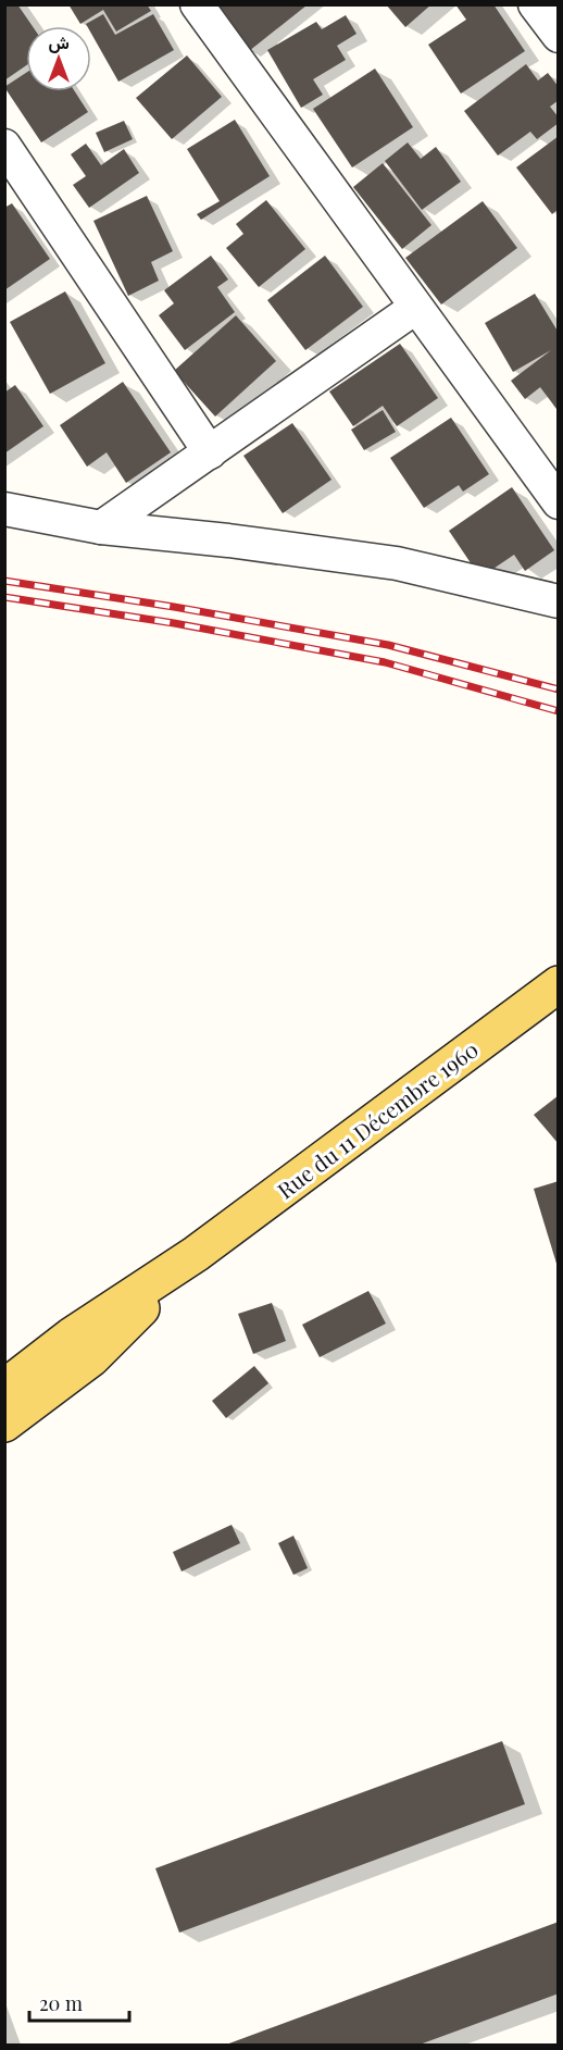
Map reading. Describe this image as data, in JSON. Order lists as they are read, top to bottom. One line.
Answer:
{"streets":{"main road":["Rue du 11 Décembre 1960"]},"scale_bar":"20 m","north":"top"}
